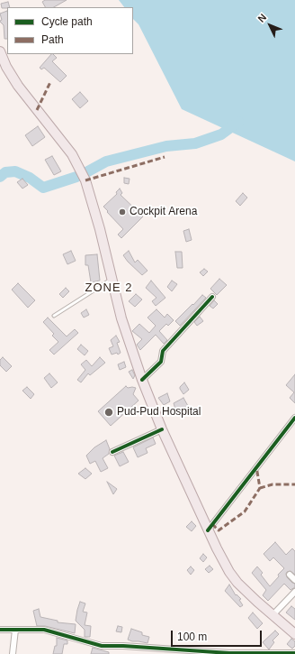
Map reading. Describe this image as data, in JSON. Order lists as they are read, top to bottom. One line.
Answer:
{"districts":["ZONE 2"],"places":["Cockpit Arena","Pud-Pud Hospital"],"legend":["Cycle path","Path"],"scale_bar":"100 m","north":"top left"}
